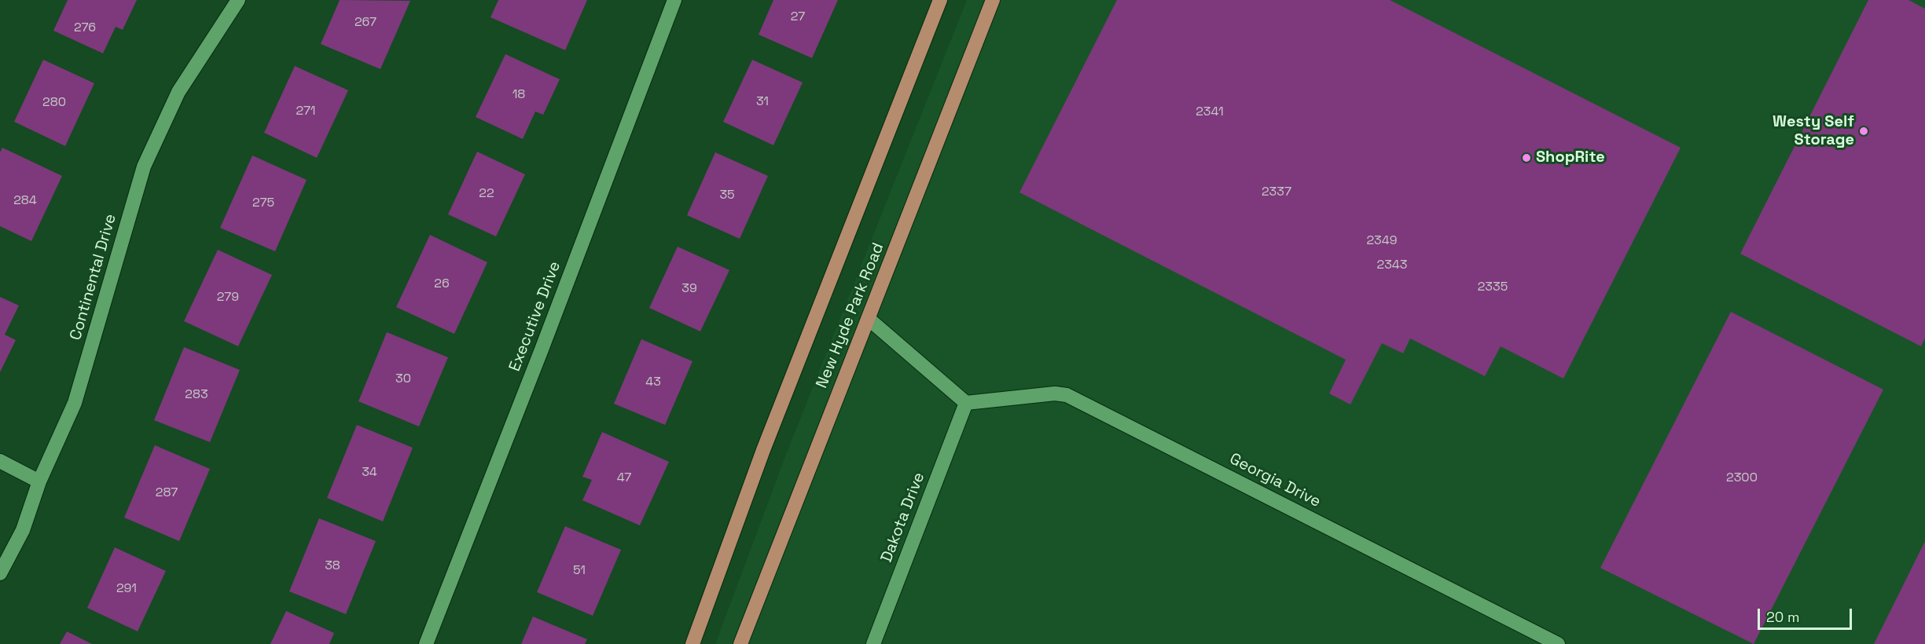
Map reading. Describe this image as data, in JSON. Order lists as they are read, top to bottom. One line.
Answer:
{"streets":{"main road":["New Hyde Park Road"],"street":["Continental Drive","Executive Drive","Georgia Drive","Dakota Drive"]},"crossings":[["Georgia Drive","Dakota Drive"]],"places":["Westy Self Storage","ShopRite"],"house_numbers":["27","267","276","18","31","280","271","2341","2337","22","35","284","275","2349","2343","26","2335","39","279","30","43","283","34","47","2300","287","38","51","291"],"scale_bar":"20 m"}
